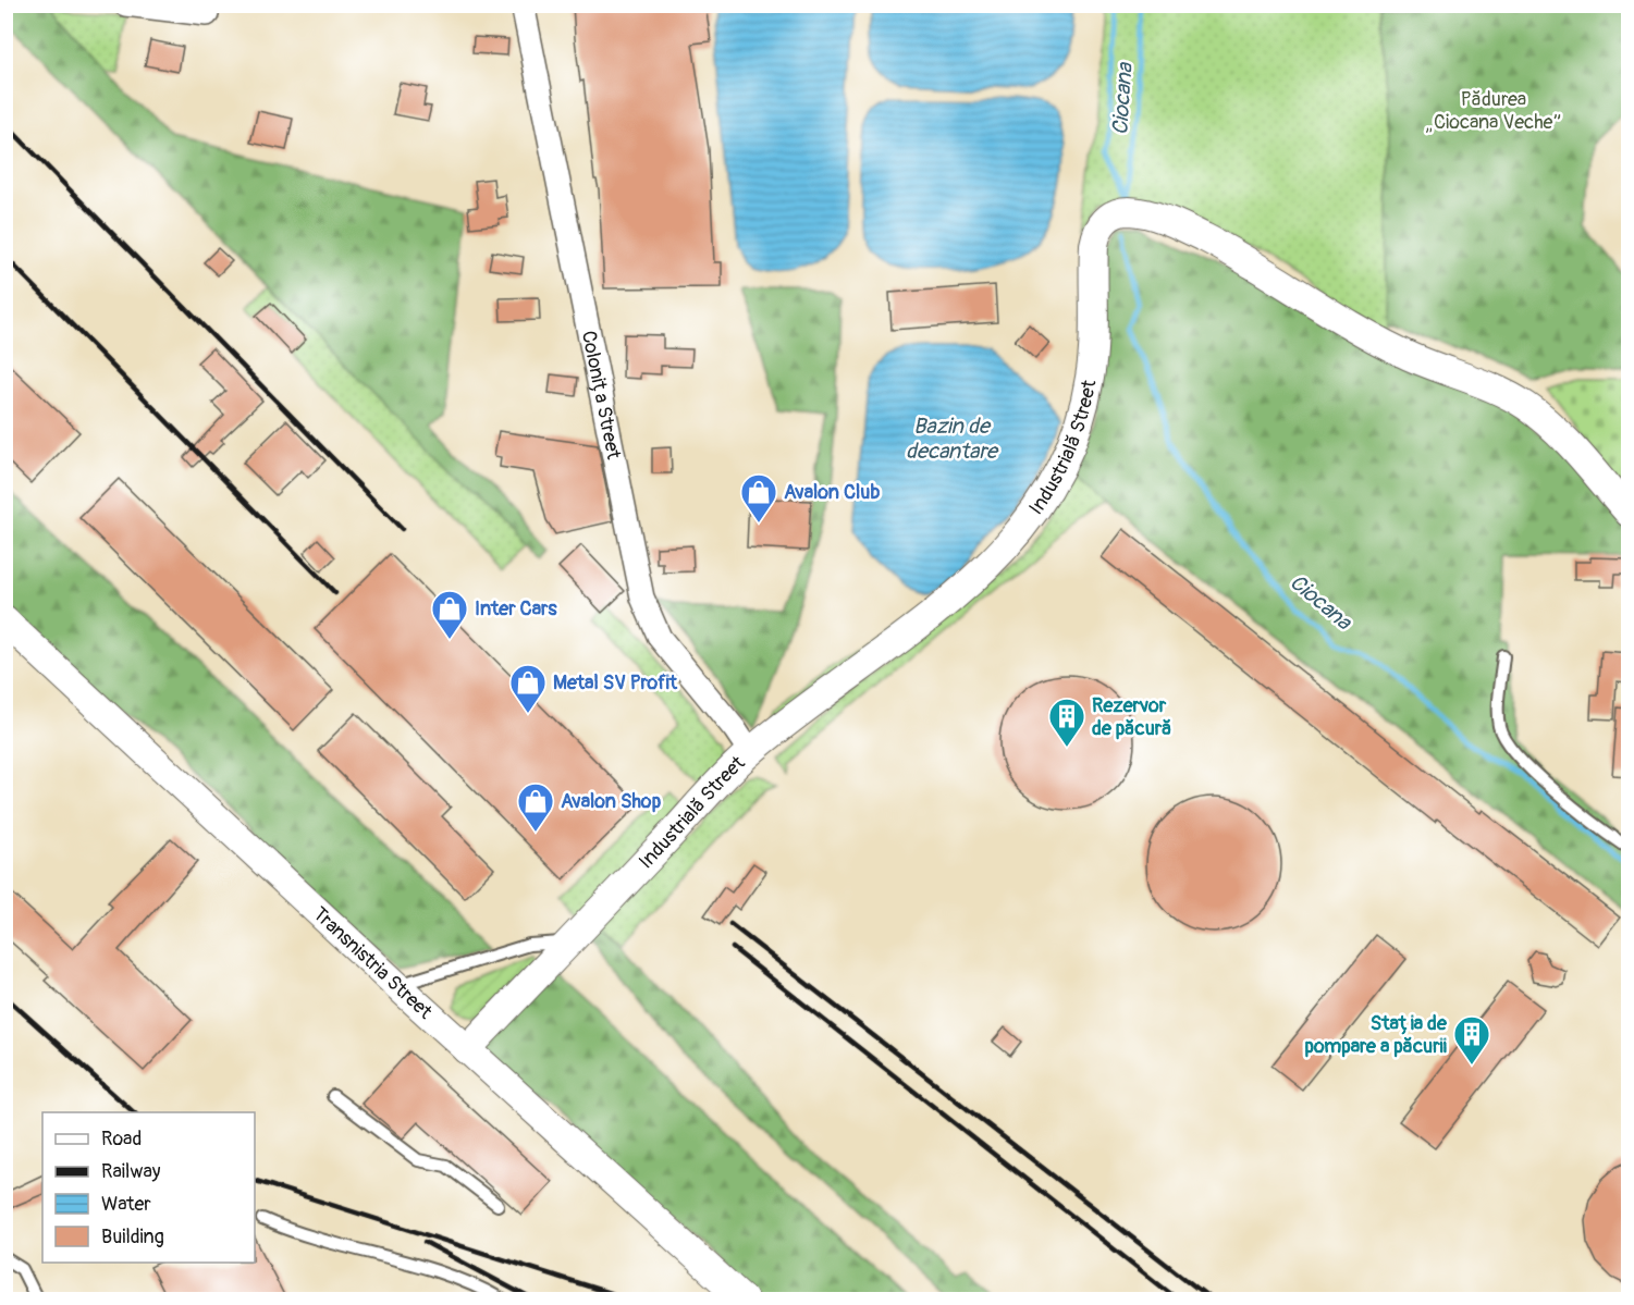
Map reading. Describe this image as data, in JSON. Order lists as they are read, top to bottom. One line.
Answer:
{"streets":{"street":["Colonița Street","Industrială Street","Transnistria Street"]},"crossings":[["Colonița Street","Industrială Street"],["Industrială Street","Transnistria Street"]],"water":["Ciocana","Bazin de decantare"],"parks":["Pădurea „Ciocana Veche”"],"places":{"shop":["Avalon Club","Inter Cars","Metal SV Profit","Avalon Shop"],"building":["Rezervor de păcură","Stația de pompare a păcurii"]},"legend":["Road","Railway","Water","Building"]}
